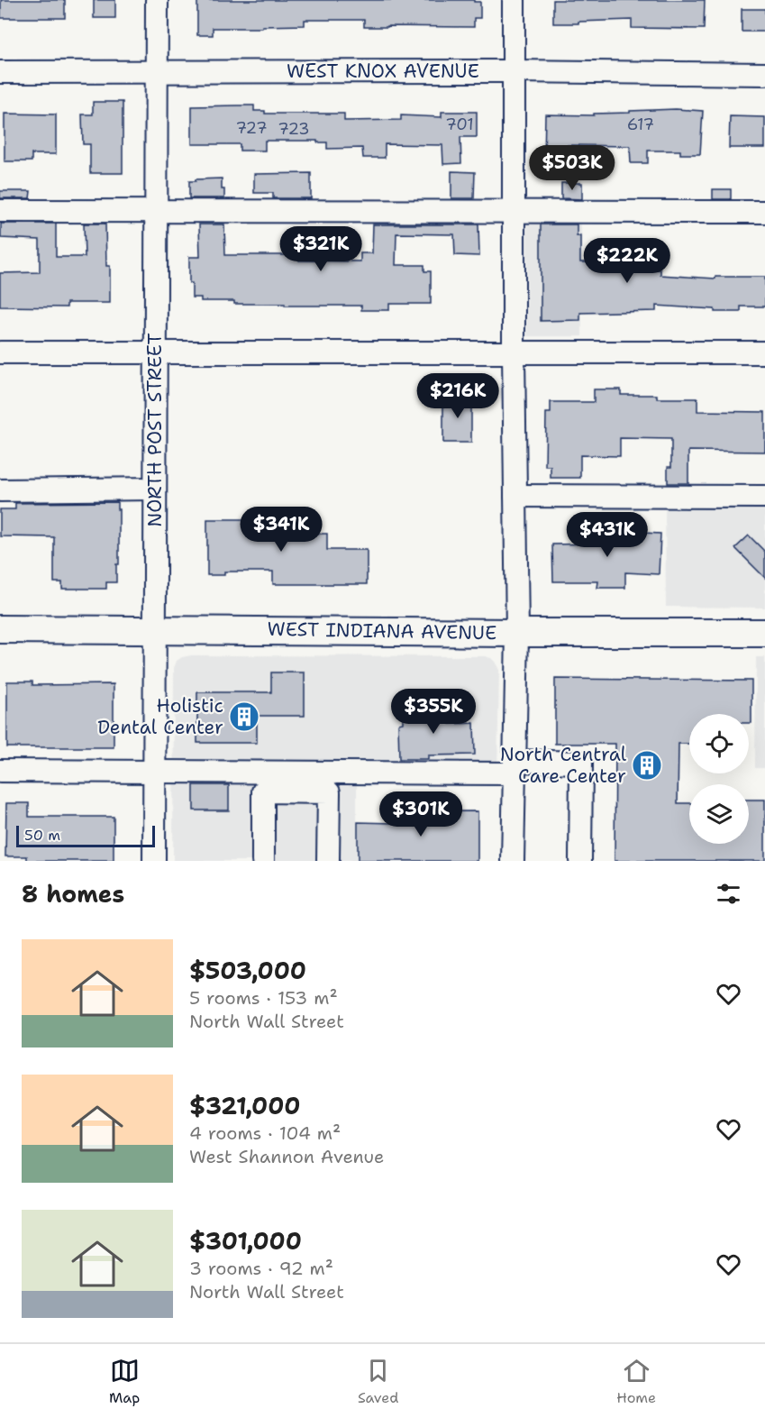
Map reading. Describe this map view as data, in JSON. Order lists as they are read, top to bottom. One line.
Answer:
{"streets":{"main road":["WEST INDIANA AVENUE"],"street":["WEST KNOX AVENUE","NORTH POST STREET"]},"crossings":[["WEST KNOX AVENUE","NORTH POST STREET"],["NORTH POST STREET","WEST INDIANA AVENUE"]],"places":{"building":["Holistic Dental Center","North Central Care Center"]},"house_numbers":["701","617","727","723"],"scale_bar":"50 m","page":{"price":["$503K","$321K","$222K","$216K","$341K","$431K","$355K","$301K"],"scale":"50 m","heading":"8 homes","list":[{"name":"$503,000","note":"5 rooms · 153 m² · North Wall Street"},{"name":"$321,000","note":"4 rooms · 104 m² · West Shannon Avenue"},{"name":"$301,000","note":"3 rooms · 92 m² · North Wall Street"}],"tabs":["Map","Saved","Home"]}}
